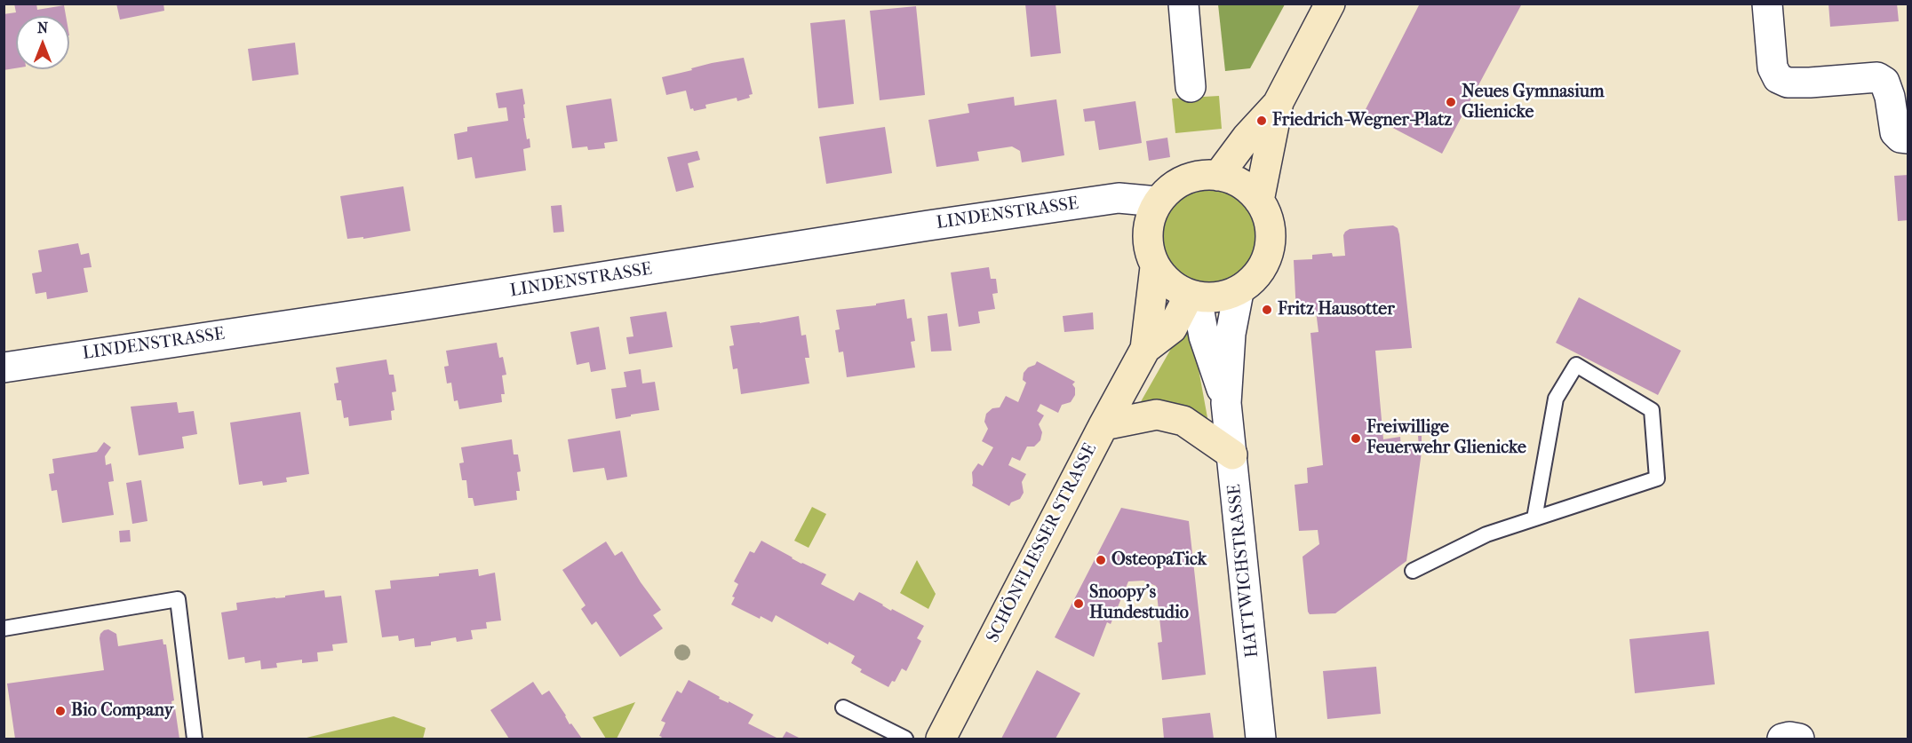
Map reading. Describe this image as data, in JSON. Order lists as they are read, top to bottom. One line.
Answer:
{"streets":{"main road":["SCHÖNFLIESSER STRASSE"],"street":["LINDENSTRASSE","HATTWICHSTRASSE"]},"crossings":[["LINDENSTRASSE","SCHÖNFLIESSER STRASSE"],["LINDENSTRASSE","HATTWICHSTRASSE"],["SCHÖNFLIESSER STRASSE","HATTWICHSTRASSE"]],"places":["Neues Gymnasium Glienicke","Friedrich-Wegner-Platz","Fritz Hausotter","Freiwillige Feuerwehr Glienicke","OsteopaTick","Snoopy's Hundestudio","Bio Company"],"north":"top"}
